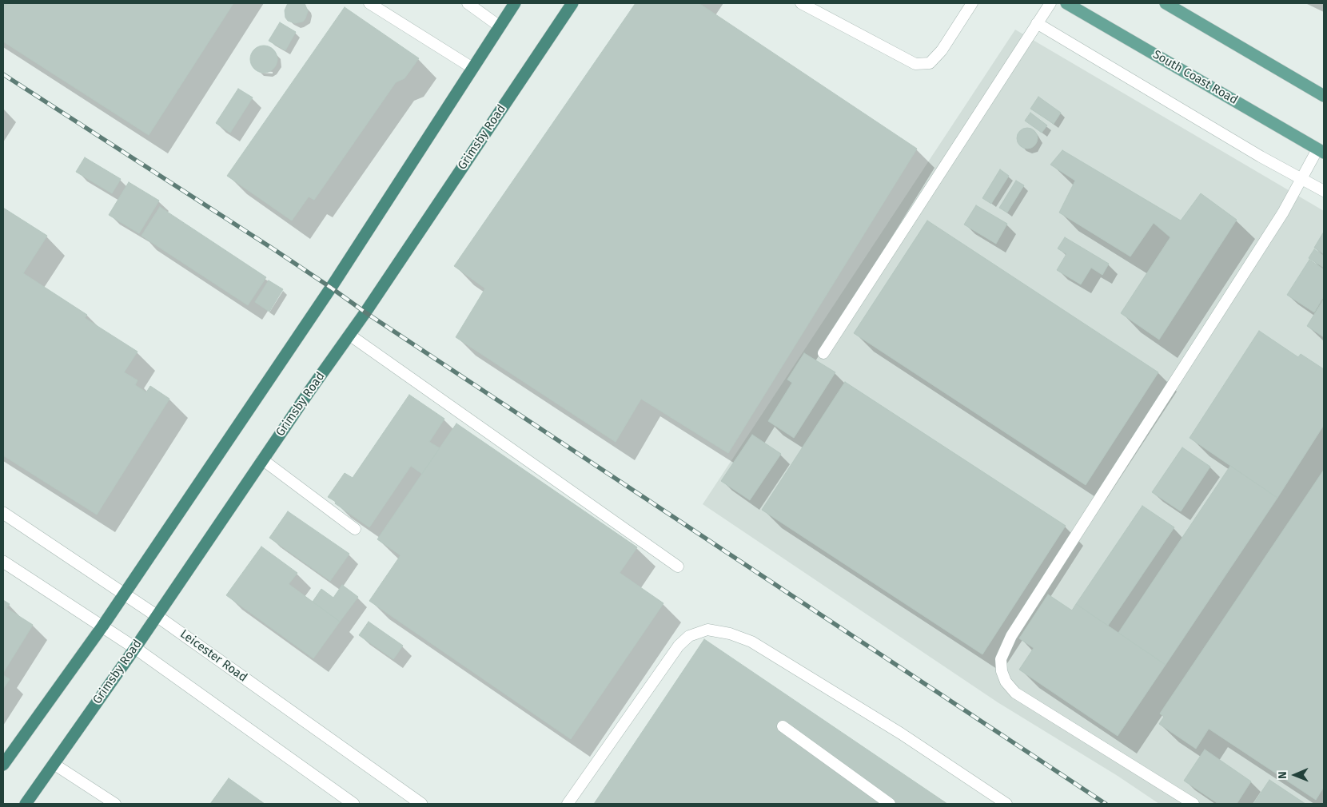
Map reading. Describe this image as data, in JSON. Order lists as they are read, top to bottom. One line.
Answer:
{"streets":{"highway":["Grimsby Road"],"main road":["South Coast Road"],"street":["Leicester Road"]},"crossings":[["Grimsby Road","Leicester Road"]],"north":"left"}
